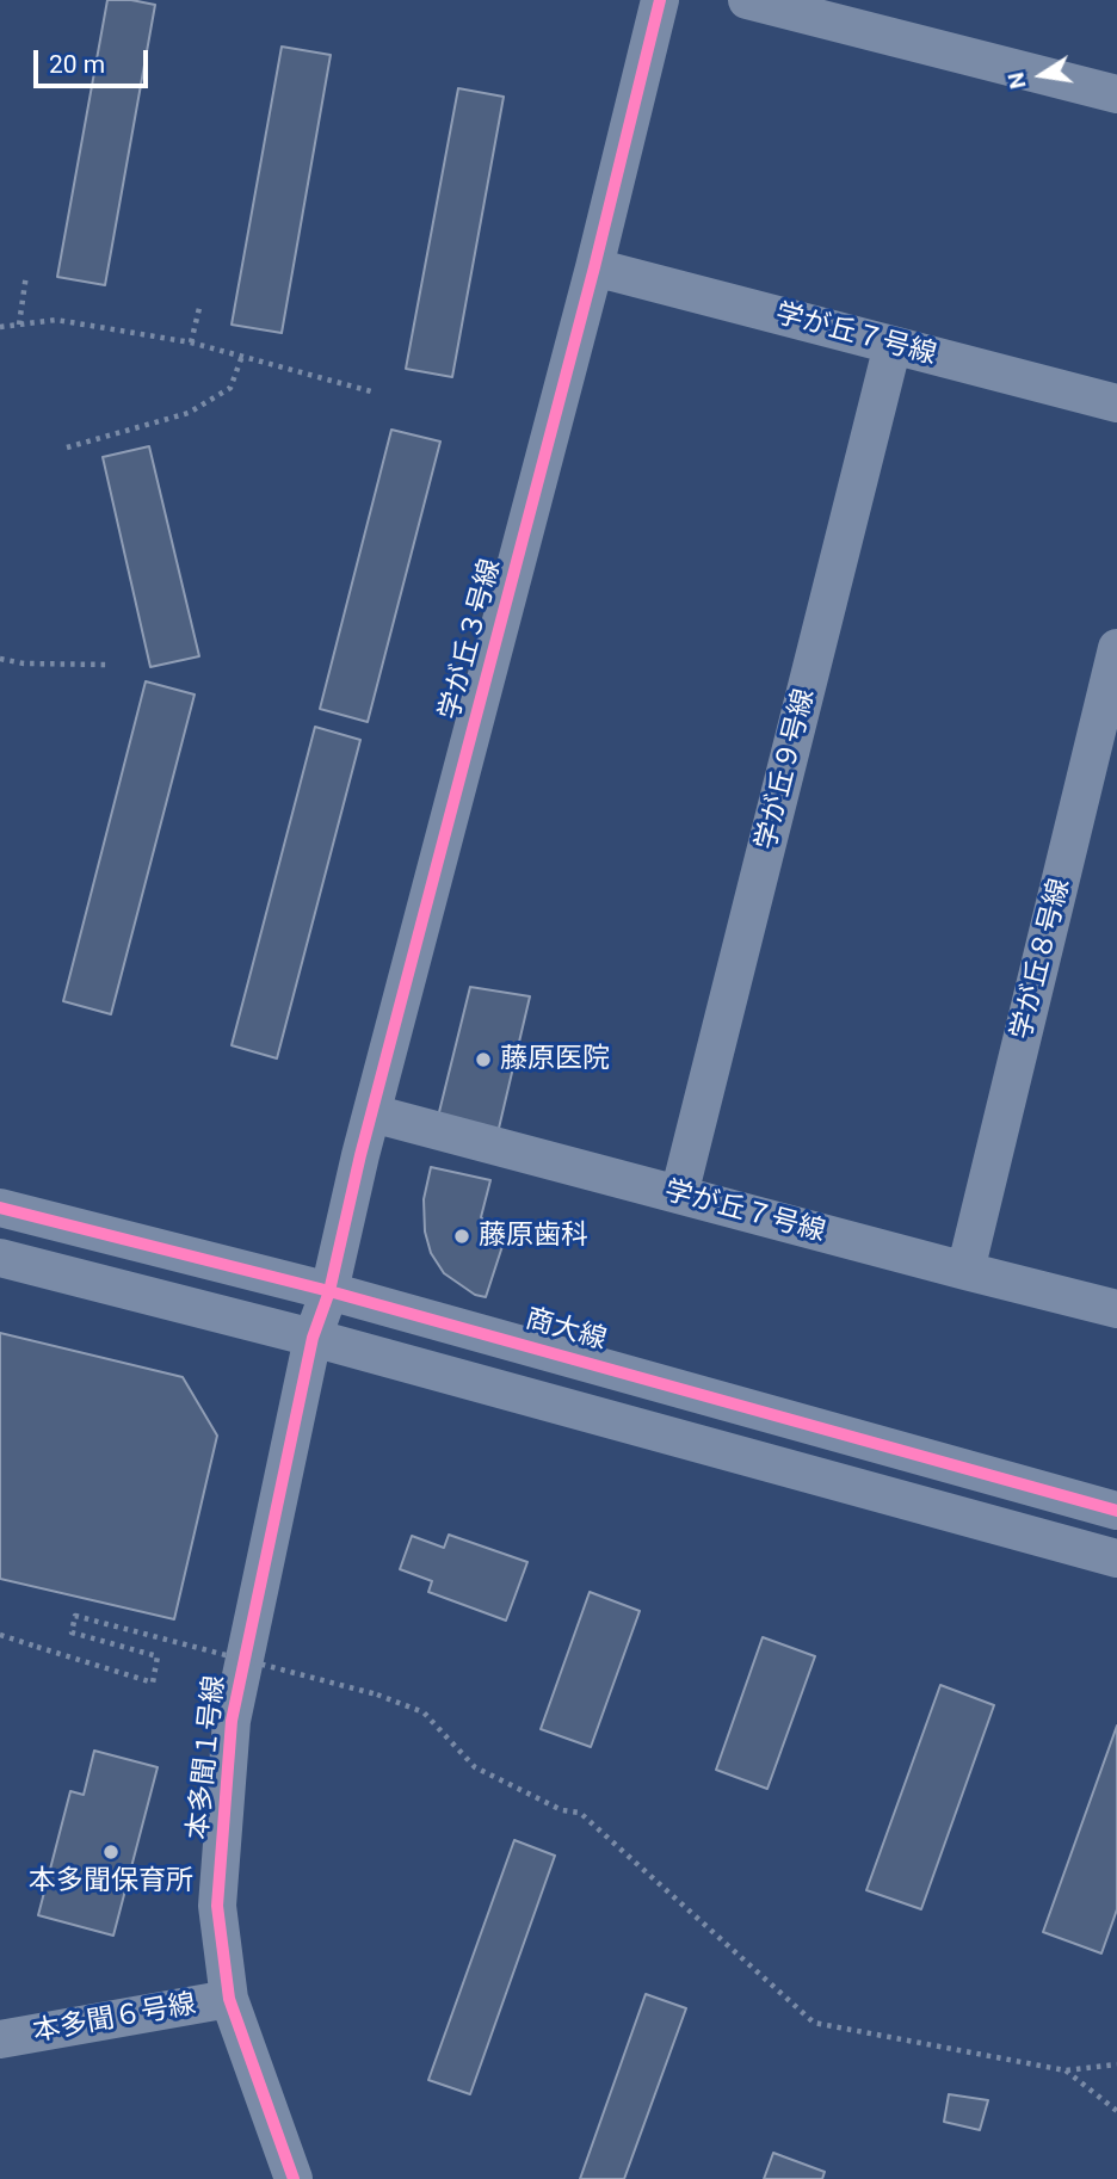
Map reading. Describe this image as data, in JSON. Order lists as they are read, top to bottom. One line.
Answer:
{"streets":{"street":["学が丘７号線","学が丘３号線","学が丘９号線","学が丘８号線","商大線","本多聞１号線","本多聞６号線"]},"crossings":[["学が丘７号線","学が丘３号線"],["学が丘７号線","学が丘９号線"],["学が丘７号線","学が丘８号線"],["学が丘３号線","商大線"],["学が丘３号線","本多聞１号線"],["商大線","本多聞１号線"],["本多聞１号線","本多聞６号線"]],"places":["藤原医院","藤原歯科","本多聞保育所"],"scale_bar":"20 m","north":"left"}
